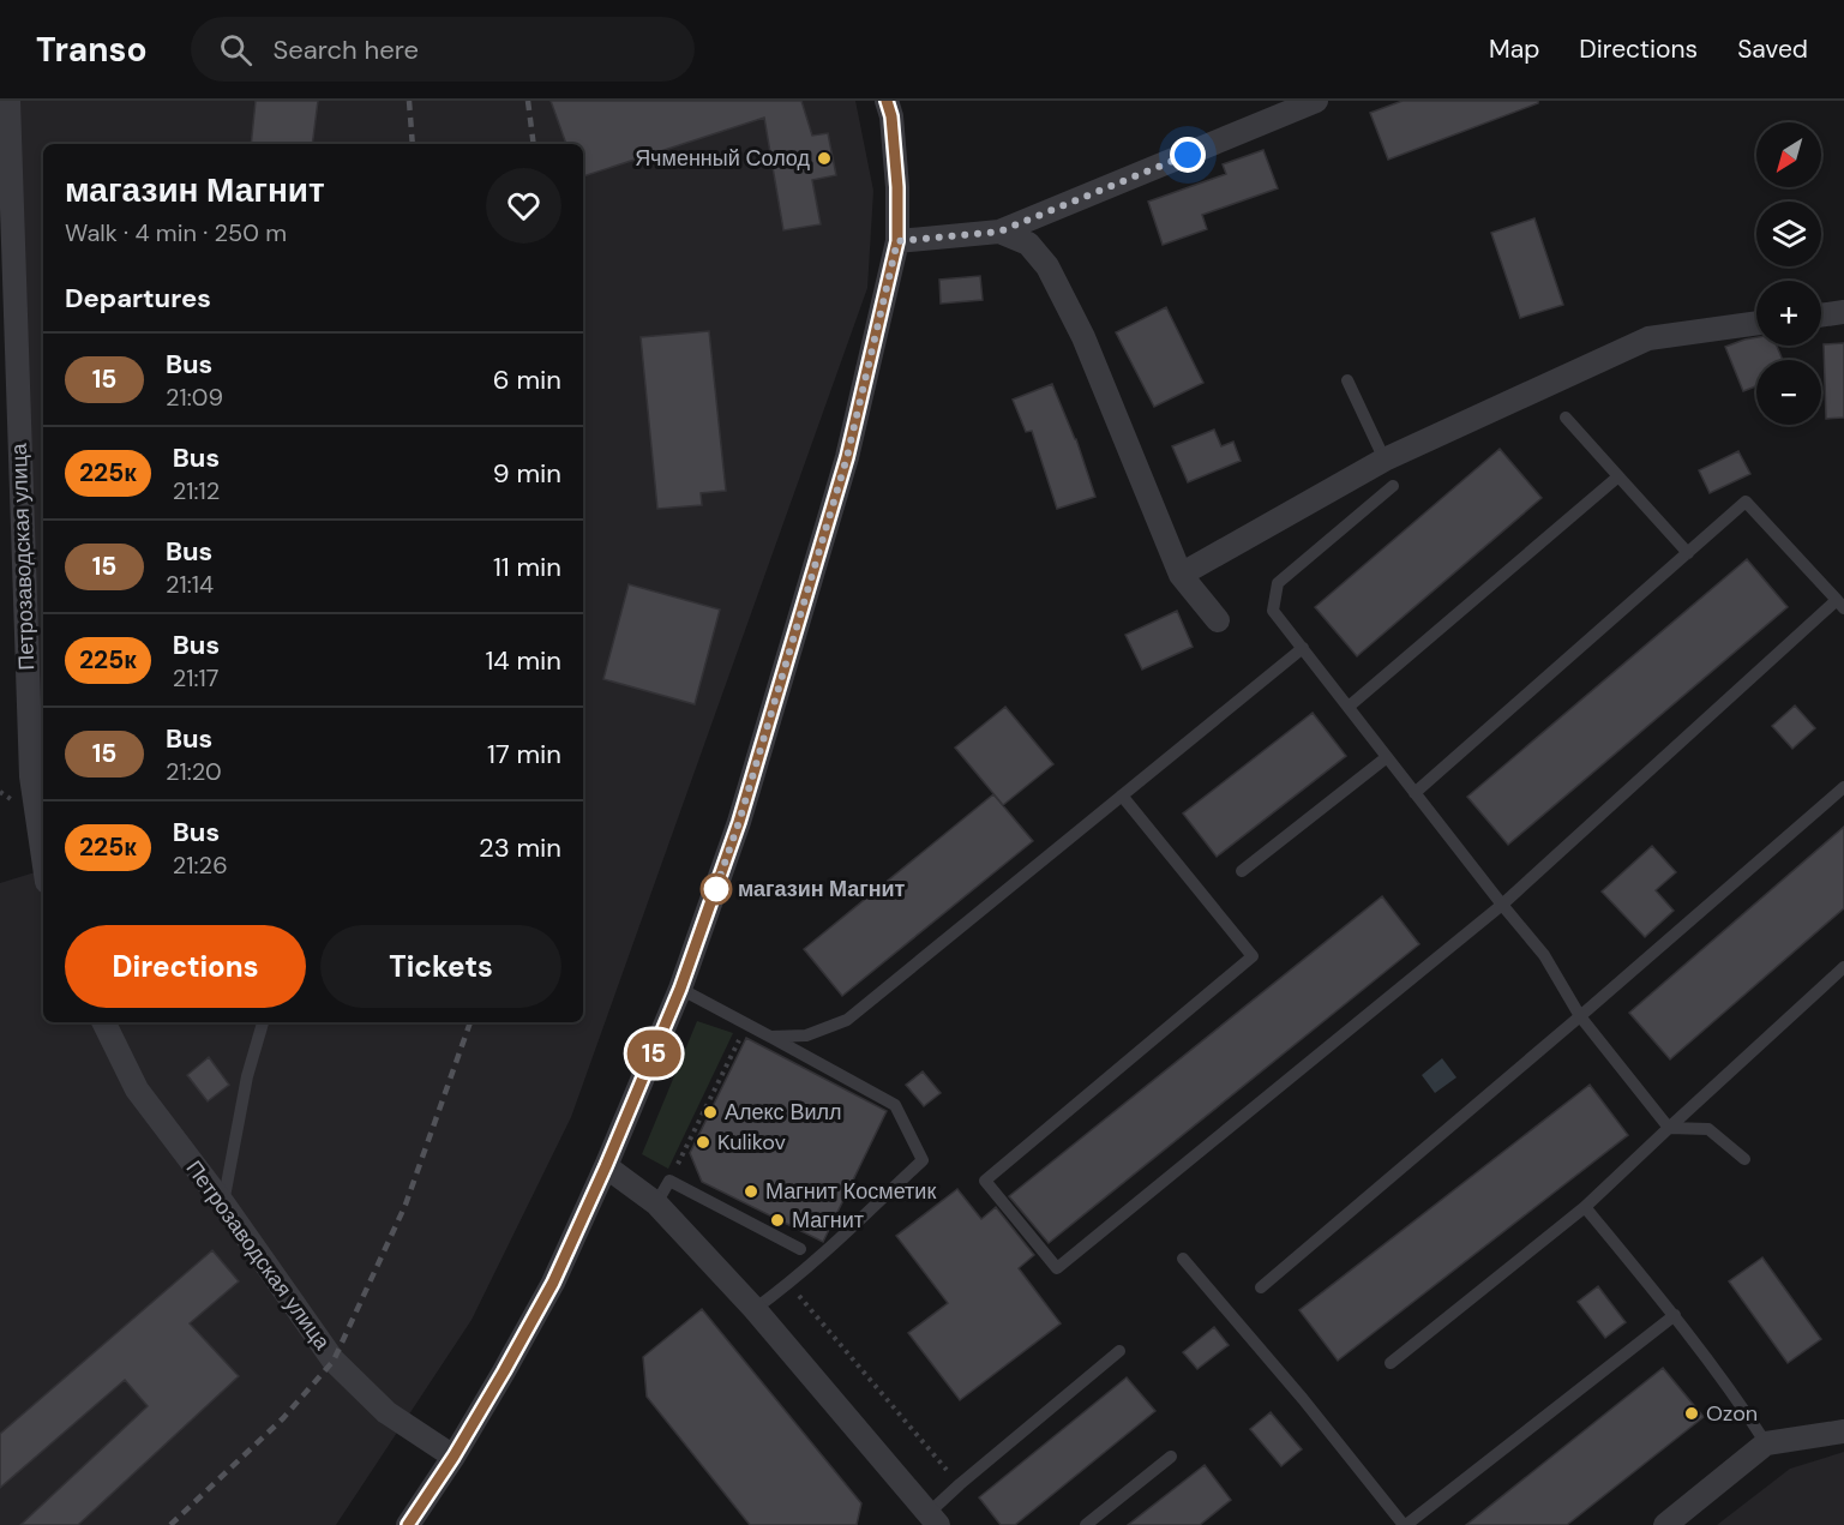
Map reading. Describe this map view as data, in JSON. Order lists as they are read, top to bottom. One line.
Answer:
{"streets":{"street":["Петрозаводская улица"]},"places":["Ячменный Солод","магазин Магнит","Алекс Вилл","Kulikov","Магнит Косметик","Магнит","Ozon"],"lines":["bus line 15"],"north":"bottom left","page":{"header":"Transo","search":"Search here","nav":["Map","Directions","Saved"],"on_map":"15","map_buttons":["+","−"],"heading":[["магазин Магнит","Walk · 4 min · 250 m"],"Departures"],"list":[{"mark":"15","name":"Bus","note":"21:09","value":"6 min"},{"mark":"225к","name":"Bus","note":"21:12","value":"9 min"},{"mark":"15","name":"Bus","note":"21:14","value":"11 min"},{"mark":"225к","name":"Bus","note":"21:17","value":"14 min"},{"mark":"15","name":"Bus","note":"21:20","value":"17 min"},{"mark":"225к","name":"Bus","note":"21:26","value":"23 min"}],"buttons":["Directions","Tickets"]}}
